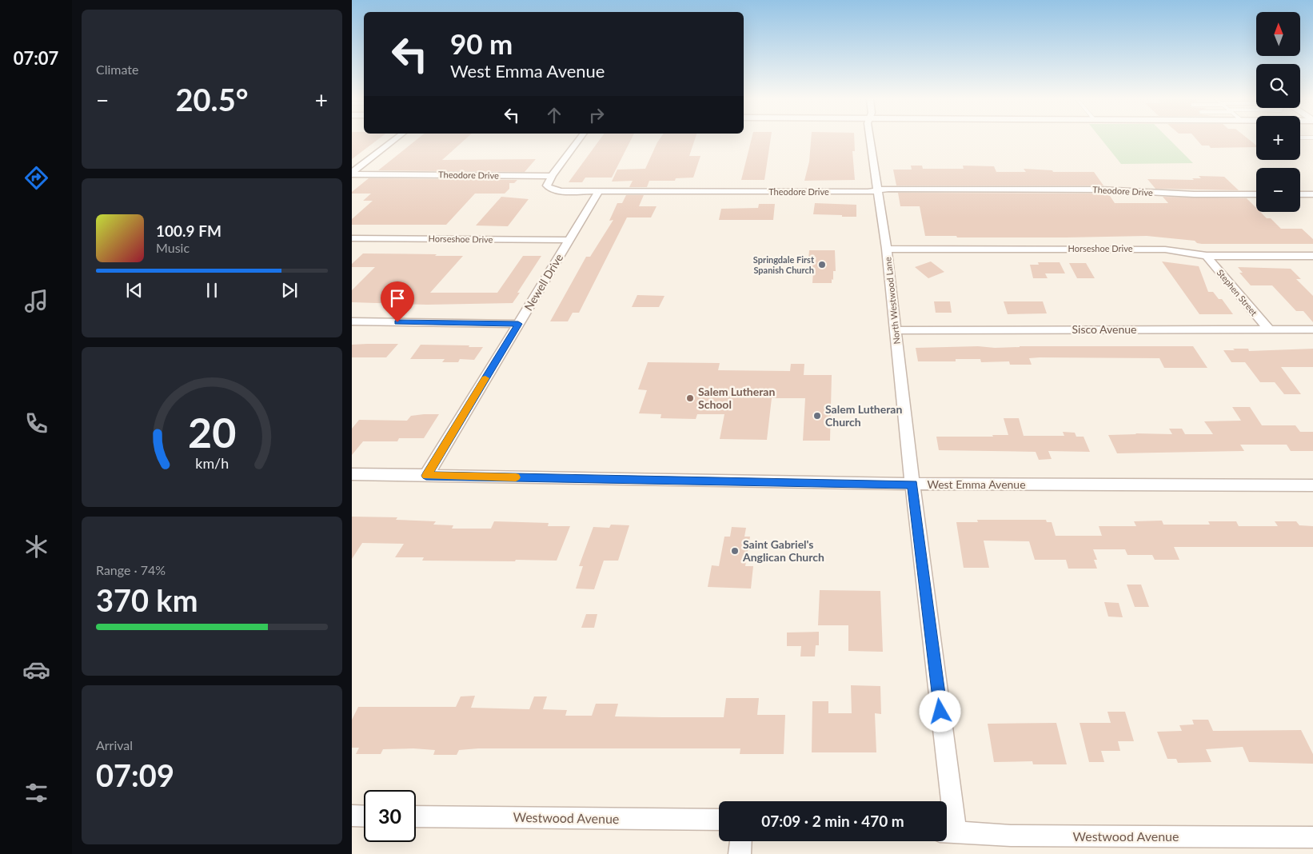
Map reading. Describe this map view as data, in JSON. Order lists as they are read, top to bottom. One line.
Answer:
{"streets":{"street":["Theodore Drive","Horseshoe Drive","Newell Drive","Stephen Street","North Westwood Lane","Sisco Avenue","West Emma Avenue","Westwood Avenue"]},"crossings":[["Theodore Drive","Newell Drive"],["Theodore Drive","North Westwood Lane"],["Horseshoe Drive","Newell Drive"],["Horseshoe Drive","Stephen Street"],["Horseshoe Drive","North Westwood Lane"],["Newell Drive","West Emma Avenue"],["Stephen Street","Sisco Avenue"],["North Westwood Lane","Sisco Avenue"],["North Westwood Lane","West Emma Avenue"]],"places":["Springdale First Spanish Church","Salem Lutheran School","Salem Lutheran Church","Saint Gabriel's Anglican Church"],"north":"top","page":{"tabs":"07:07","tile":["Climate",["Range · 74%","370 km"],["Arrival","07:09"]],"map_buttons":["+","−"],"turn":["90 m","West Emma Avenue"],"heat":["−","20.5°","+"],"song":["100.9 FM","Music"],"limit":"30","trip":"07:09 · 2 min · 470 m","gauge":["20","km/h"]}}
